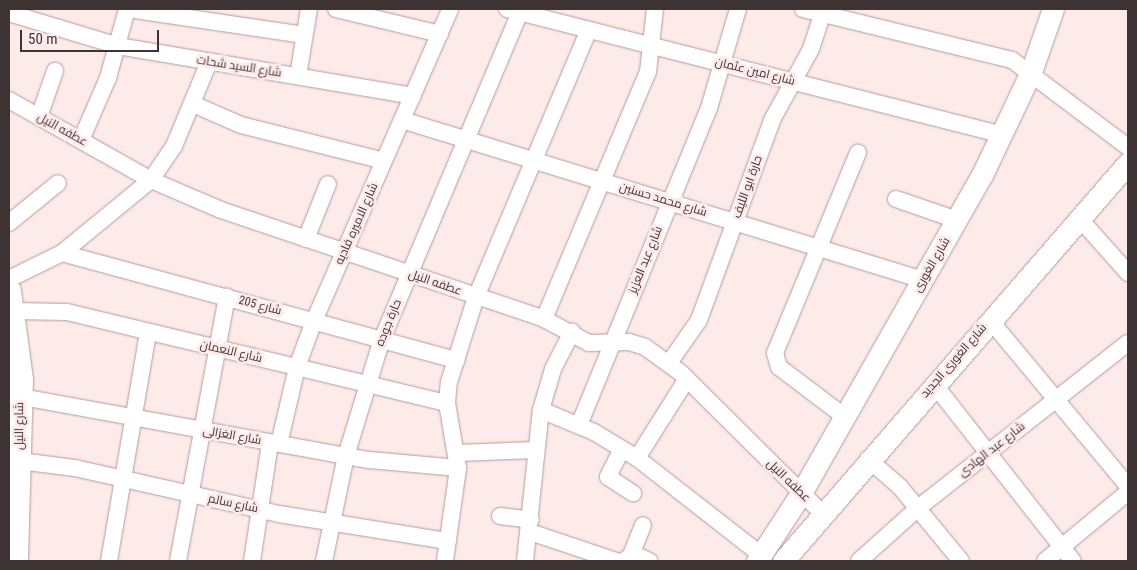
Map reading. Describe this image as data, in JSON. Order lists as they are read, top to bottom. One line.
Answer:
{"streets":{"main road":["شارع النيل"],"street":["شارع السيد شحات","شارع امين عثمان","عطفه النيل","حارة ابو الليف","شارع محمد حسنين","شارع الاميره فاديه","شارع عبد العزيز","شارع الغورى","شارع 205","حارة جوده","شارع النعمان","شارع الغورى الجديد","شارع الغزالى","شارع عبد الهادى","شارع سالم"]},"crossings":[["شارع السيد شحات","شارع الاميره فاديه"],["شارع امين عثمان","حارة ابو الليف"],["شارع امين عثمان","شارع عبد العزيز"],["شارع امين عثمان","شارع الغورى"],["شارع امين عثمان","حارة جوده"],["عطفه النيل","حارة ابو الليف"],["عطفه النيل","شارع الاميره فاديه"],["عطفه النيل","شارع عبد العزيز"],["عطفه النيل","شارع الغورى"],["عطفه النيل","حارة جوده"],["عطفه النيل","شارع الغورى الجديد"],["حارة ابو الليف","شارع محمد حسنين"],["شارع محمد حسنين","شارع الاميره فاديه"],["شارع محمد حسنين","شارع عبد العزيز"],["شارع محمد حسنين","شارع الغورى"],["شارع محمد حسنين","حارة جوده"],["شارع الاميره فاديه","شارع 205"],["شارع الاميره فاديه","شارع النعمان"],["شارع الاميره فاديه","شارع الغزالى"],["شارع الاميره فاديه","شارع سالم"],["شارع 205","حارة جوده"],["حارة جوده","شارع النعمان"],["حارة جوده","شارع الغزالى"],["حارة جوده","شارع سالم"],["شارع النعمان","شارع النيل"],["شارع النيل","شارع الغزالى"],["شارع النيل","شارع سالم"]],"scale_bar":"50 m"}
